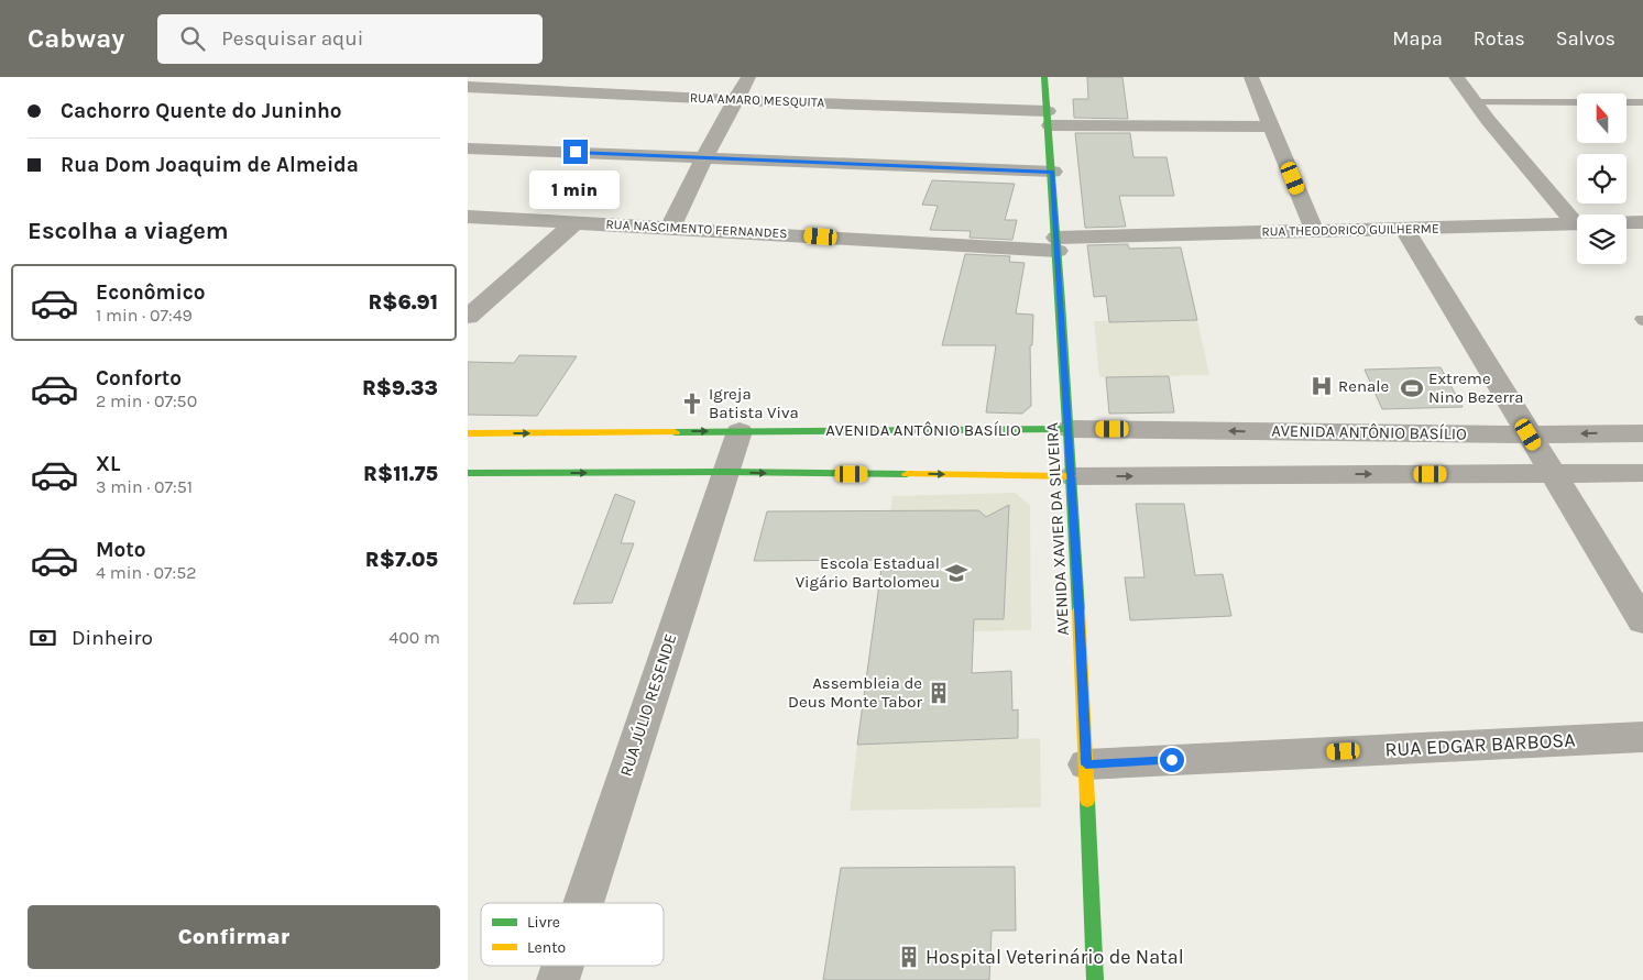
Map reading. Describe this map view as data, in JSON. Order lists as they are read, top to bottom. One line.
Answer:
{"streets":{"main road":["AVENIDA ANTÔNIO BASÍLIO","AVENIDA XAVIER DA SILVEIRA"],"street":["RUA AMARO MESQUITA","RUA NASCIMENTO FERNANDES","RUA THEODORICO GUILHERME","RUA JÚLIO RESENDE","RUA EDGAR BARBOSA"]},"crossings":[["RUA AMARO MESQUITA","AVENIDA XAVIER DA SILVEIRA"],["RUA NASCIMENTO FERNANDES","RUA THEODORICO GUILHERME"],["RUA NASCIMENTO FERNANDES","AVENIDA XAVIER DA SILVEIRA"],["RUA THEODORICO GUILHERME","AVENIDA XAVIER DA SILVEIRA"],["AVENIDA ANTÔNIO BASÍLIO","AVENIDA XAVIER DA SILVEIRA"],["AVENIDA ANTÔNIO BASÍLIO","RUA JÚLIO RESENDE"],["AVENIDA XAVIER DA SILVEIRA","RUA EDGAR BARBOSA"]],"places":{"hospital":["Renale"],"sports":["Extreme Nino Bezerra"],"church":["Igreja Batista Viva"],"school or university":["Escola Estadual Vigário Bartolomeu"],"building":["Assembleia de Deus Monte Tabor","Hospital Veterinário de Natal"]},"legend":["Livre","Lento"],"north":"top","page":{"header":"Cabway","search":"Pesquisar aqui","nav":["Mapa","Rotas","Salvos"],"banner":["Cachorro Quente do Juninho","Rua Dom Joaquim de Almeida"],"bubble":"1 min","heading":"Escolha a viagem","list":[{"name":"Econômico","note":"1 min · 07:49","value":"R$6.91"},{"name":"Conforto","note":"2 min · 07:50","value":"R$9.33"},{"name":"XL","note":"3 min · 07:51","value":"R$11.75"},{"name":"Moto","note":"4 min · 07:52","value":"R$7.05"}],"pay":["Dinheiro","400 m"],"buttons":"Confirmar"}}
